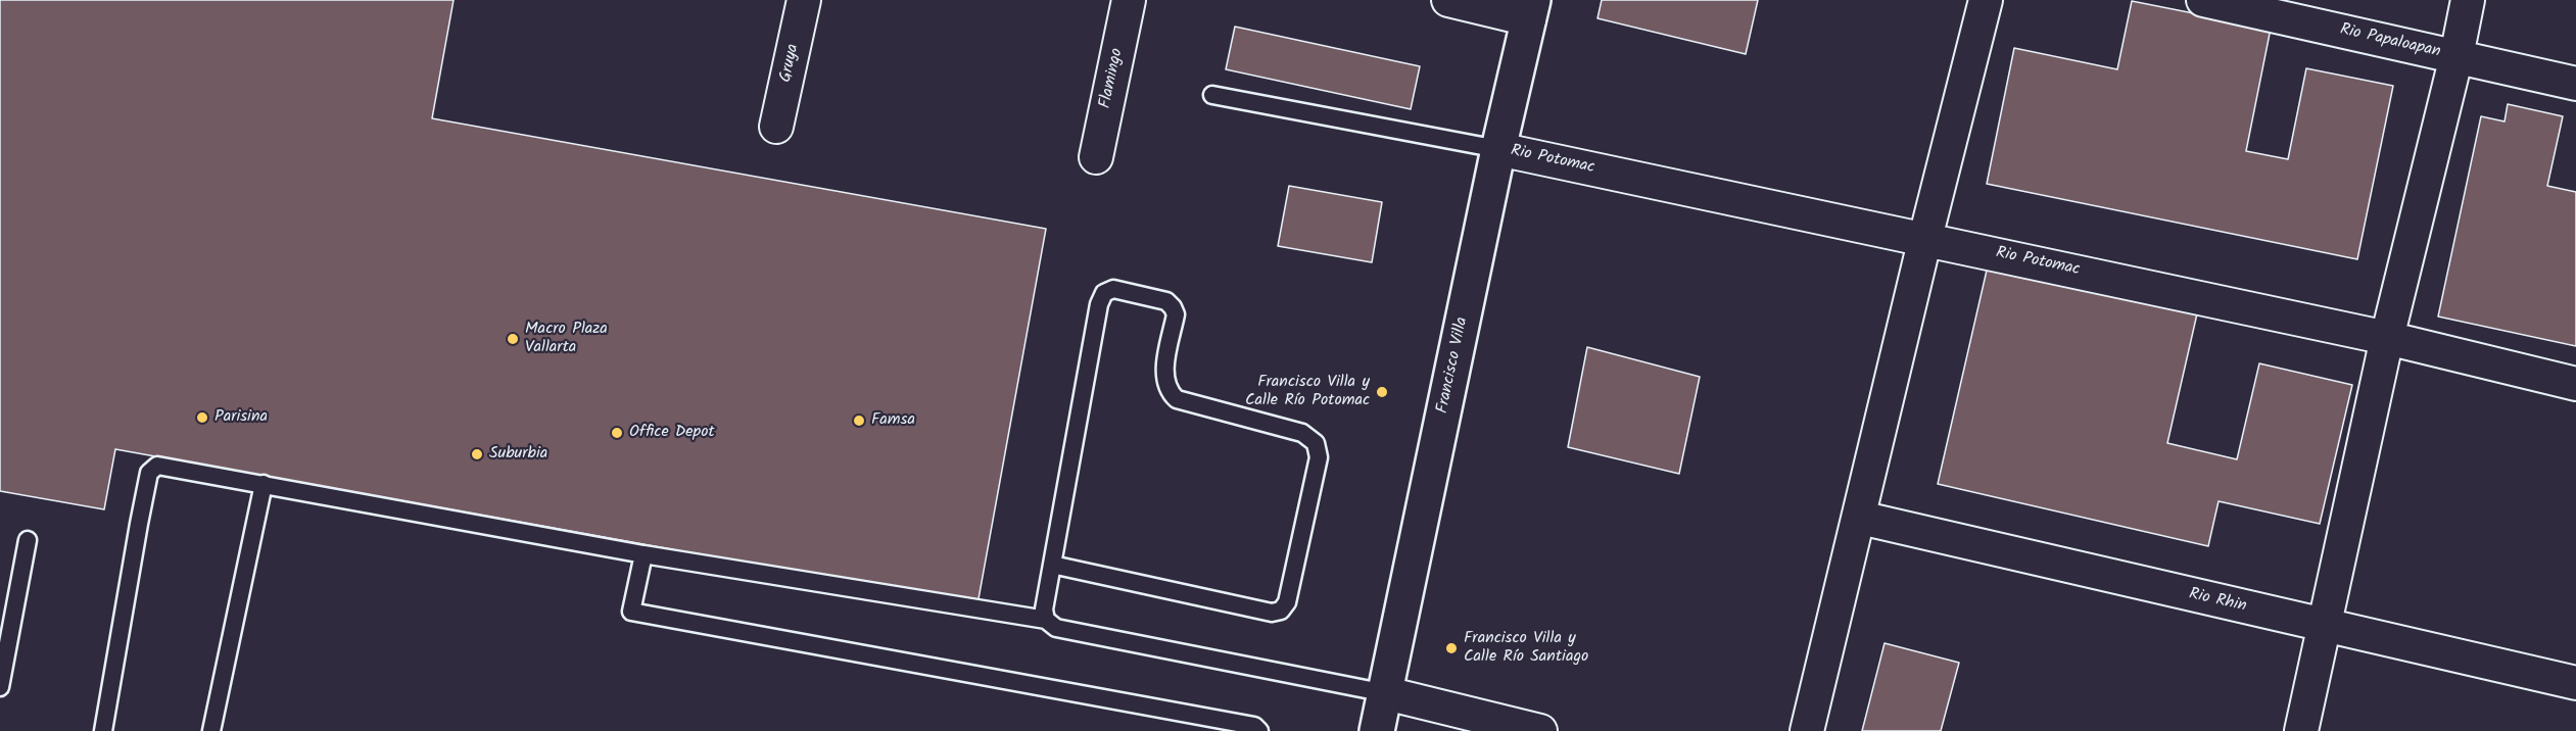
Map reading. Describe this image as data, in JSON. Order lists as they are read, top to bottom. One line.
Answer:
{"streets":{"street":["Rio Papaloapan","Gruya","Flamingo","Rio Potomac","Francisco Villa","Rio Rhin"]},"crossings":[["Rio Potomac","Francisco Villa"]],"places":["Macro Plaza Vallarta","Francisco Villa y Calle Río Potomac","Parisina","Famsa","Office Depot","Suburbia","Francisco Villa y Calle Río Santiago"]}
